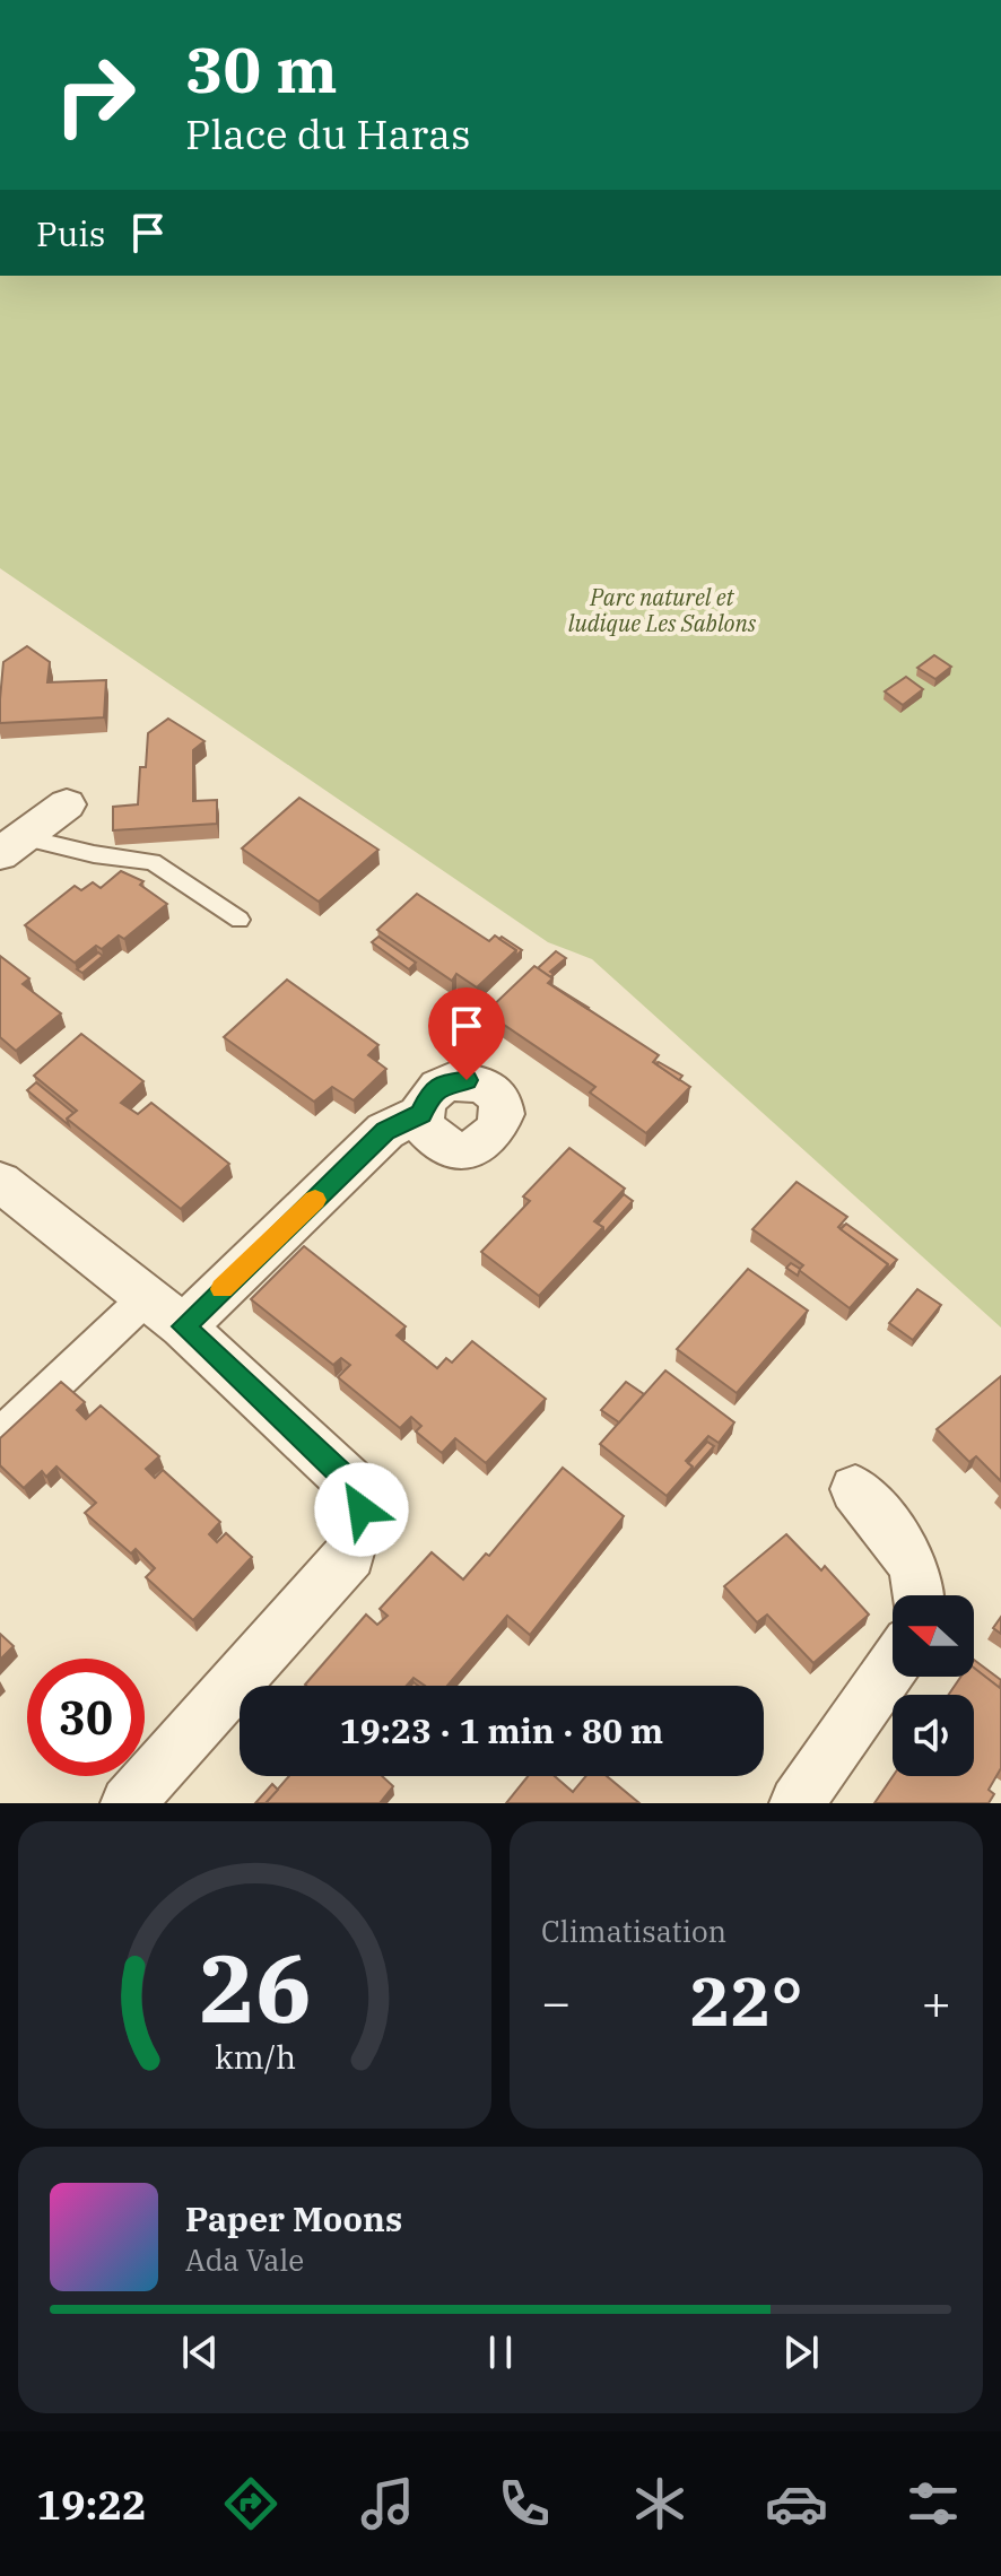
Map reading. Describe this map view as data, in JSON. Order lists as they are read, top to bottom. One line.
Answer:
{"parks":["Parc naturel et ludique Les Sablons"],"north":"left","page":{"turn":["30 m","Place du Haras"],"then":"Puis","limit":"30","trip":"19:23 · 1 min · 80 m","tile":"Climatisation","heat":["−","22°","+"],"song":["Paper Moons","Ada Vale"],"tabs":"19:22","gauge":["26","km/h"]}}
